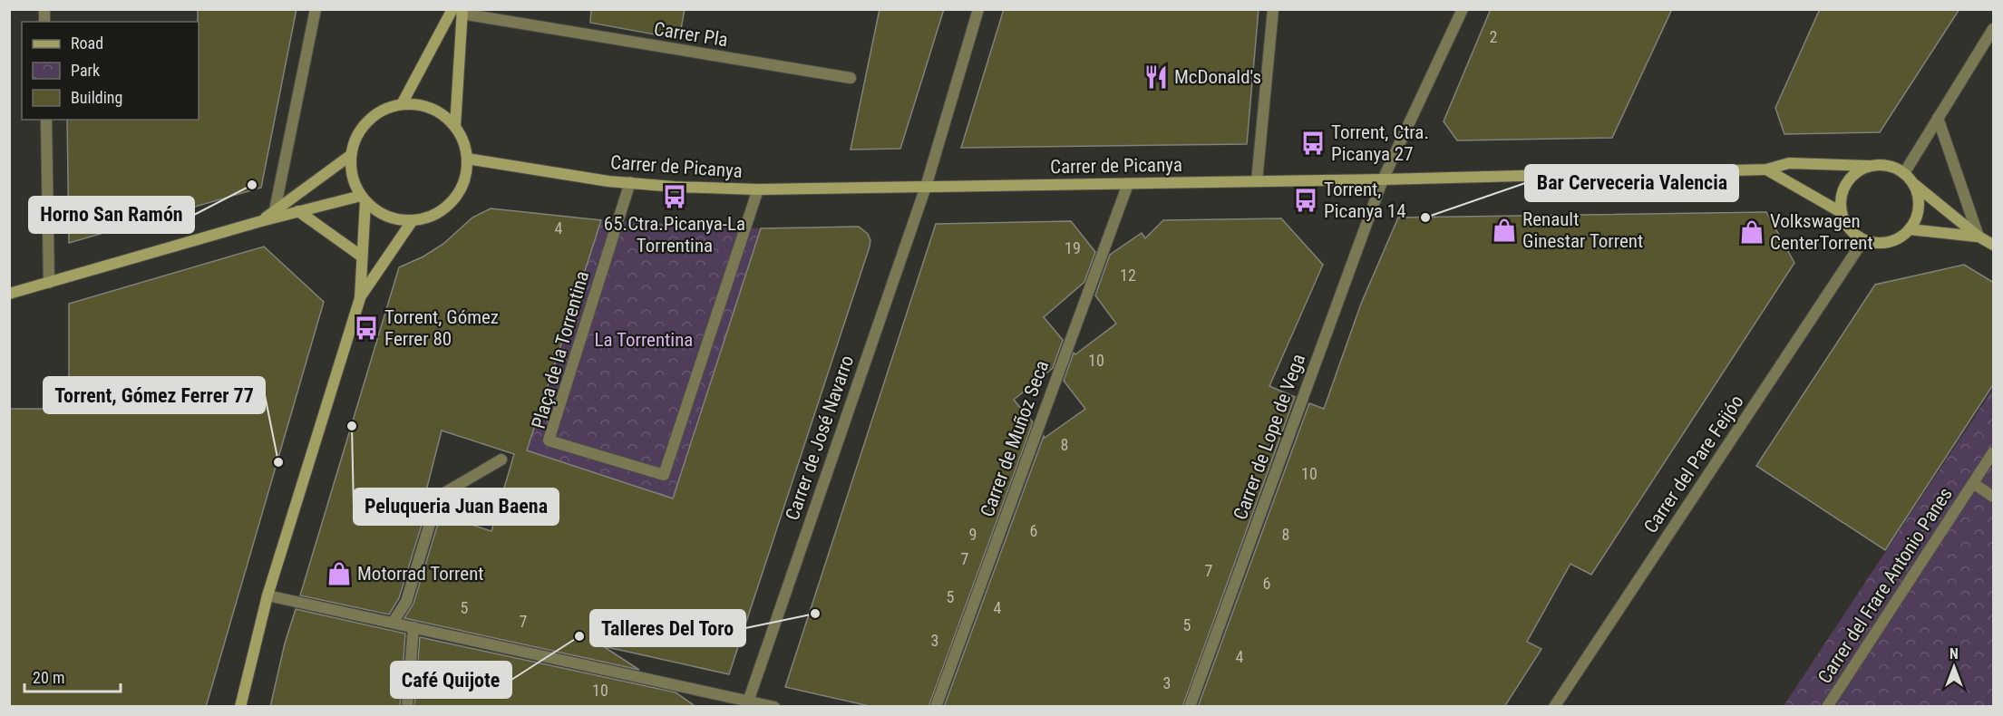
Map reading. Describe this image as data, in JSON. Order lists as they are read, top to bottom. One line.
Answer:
{"streets":{"street":["Carrer Pla","Carrer de Picanya","Plaça de la Torrentina","Carrer de Lope de Vega","Carrer de José Navarro","Carrer de Muñoz Seca","Carrer del Pare Feijóo","Carrer del Frare Antonio Panes"]},"crossings":[["Carrer de Picanya","Plaça de la Torrentina"],["Carrer de Picanya","Carrer de Lope de Vega"],["Carrer de Picanya","Carrer de José Navarro"],["Carrer de Picanya","Carrer de Muñoz Seca"],["Carrer de Picanya","Carrer del Pare Feijóo"]],"parks":["La Torrentina"],"places":{"restaurant":["McDonald's"],"bus stop":["Torrent, Ctra. Picanya 27","65.Ctra.Picanya-La Torrentina","Torrent, Picanya 14","Torrent, Gómez Ferrer 80"],"other":["Horno San Ramón","Bar Cerveceria Valencia","Peluqueria Juan Baena","Torrent, Gómez Ferrer 77","Talleres Del Toro","Café Quijote"],"shop":["Renault Ginestar Torrent","Volkswagen CenterTorrent","Motorrad Torrent"]},"house_numbers":["2","4","19","12","10","8","10","6","9","8","7","7","6","5","5","4","7","5","3","4","3","10"],"legend":["Road","Park","Building"],"scale_bar":"20 m","north":"top"}
